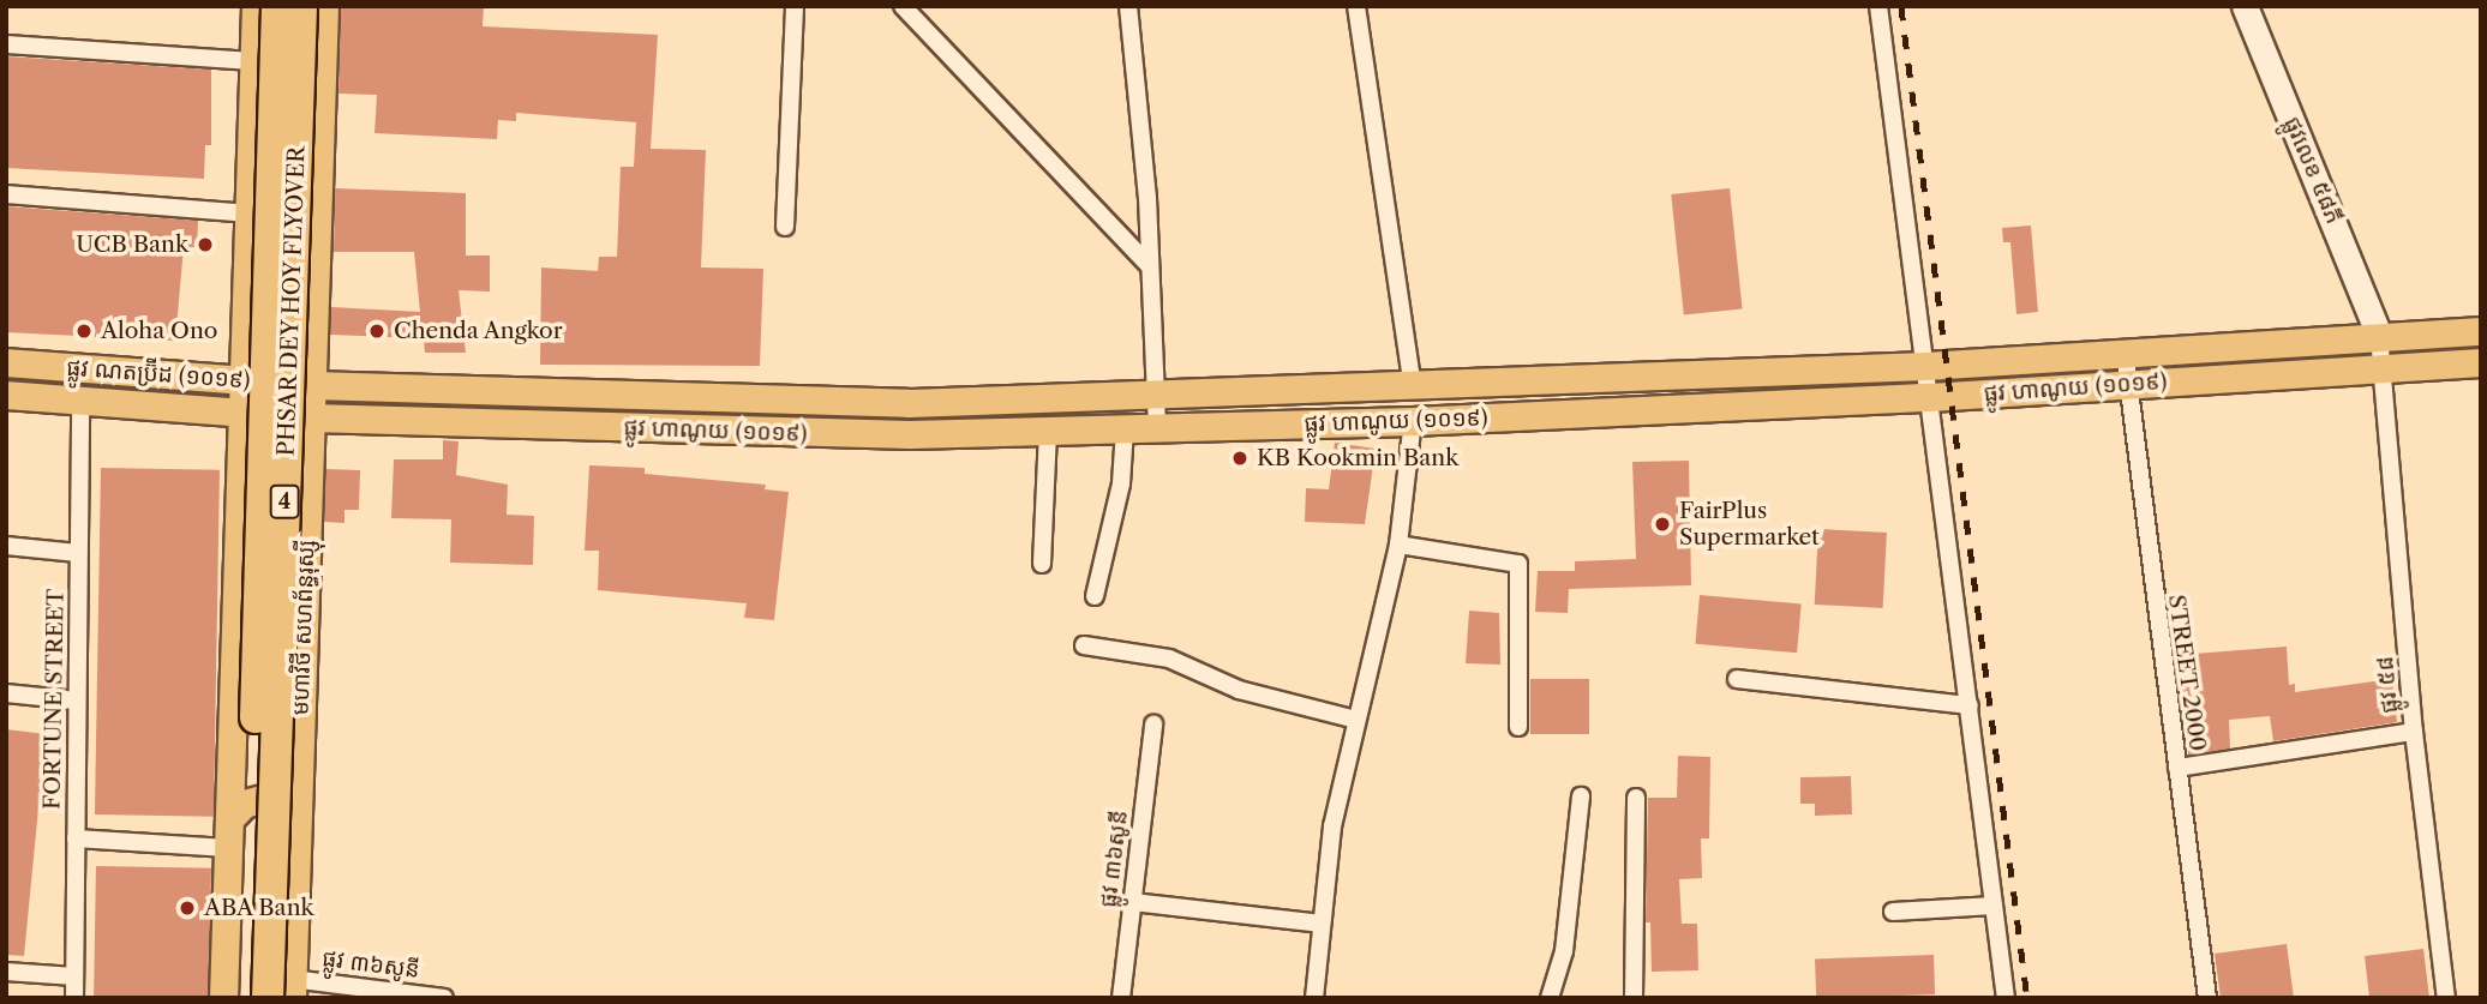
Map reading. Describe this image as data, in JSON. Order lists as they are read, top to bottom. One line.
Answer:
{"streets":{"highway":["PHSAR DEY HOY FLYOVER","4"],"main road":["ផ្លូវ ណតប្រ៊ីដ (១០១៩)","ផ្លូវ ហាណូយ (១០១៩)","មហាវិថី សហព័ន្ធរុស្ស៊ី"],"street":["ផ្លូវលេខ ៥៨ភី","STREET 2000","ផ្លូវ ៥៨","FORTUNE STREET","ផ្លូវ ៣៦សូនី"]},"crossings":[["ផ្លូវលេខ ៥៨ភី","ផ្លូវ ហាណូយ (១០១៩)"],["ផ្លូវលេខ ៥៨ភី","ផ្លូវ ៥៨"],["PHSAR DEY HOY FLYOVER","មហាវិថី សហព័ន្ធរុស្ស៊ី"],["PHSAR DEY HOY FLYOVER","ផ្លូវ ៣៦សូនី"],["ផ្លូវ ណតប្រ៊ីដ (១០១៩)","ផ្លូវ ហាណូយ (១០១៩)"],["ផ្លូវ ណតប្រ៊ីដ (១០១៩)","មហាវិថី សហព័ន្ធរុស្ស៊ី"],["ផ្លូវ ណតប្រ៊ីដ (១០១៩)","FORTUNE STREET"],["ផ្លូវ ហាណូយ (១០១៩)","មហាវិថី សហព័ន្ធរុស្ស៊ី"],["ផ្លូវ ហាណូយ (១០១៩)","STREET 2000"],["ផ្លូវ ហាណូយ (១០១៩)","ផ្លូវ ៥៨"],["មហាវិថី សហព័ន្ធរុស្ស៊ី","ផ្លូវ ៣៦សូនី"]],"places":["UCB Bank","Aloha Ono","Chenda Angkor","KB Kookmin Bank","FairPlus Supermarket","ABA Bank"]}
